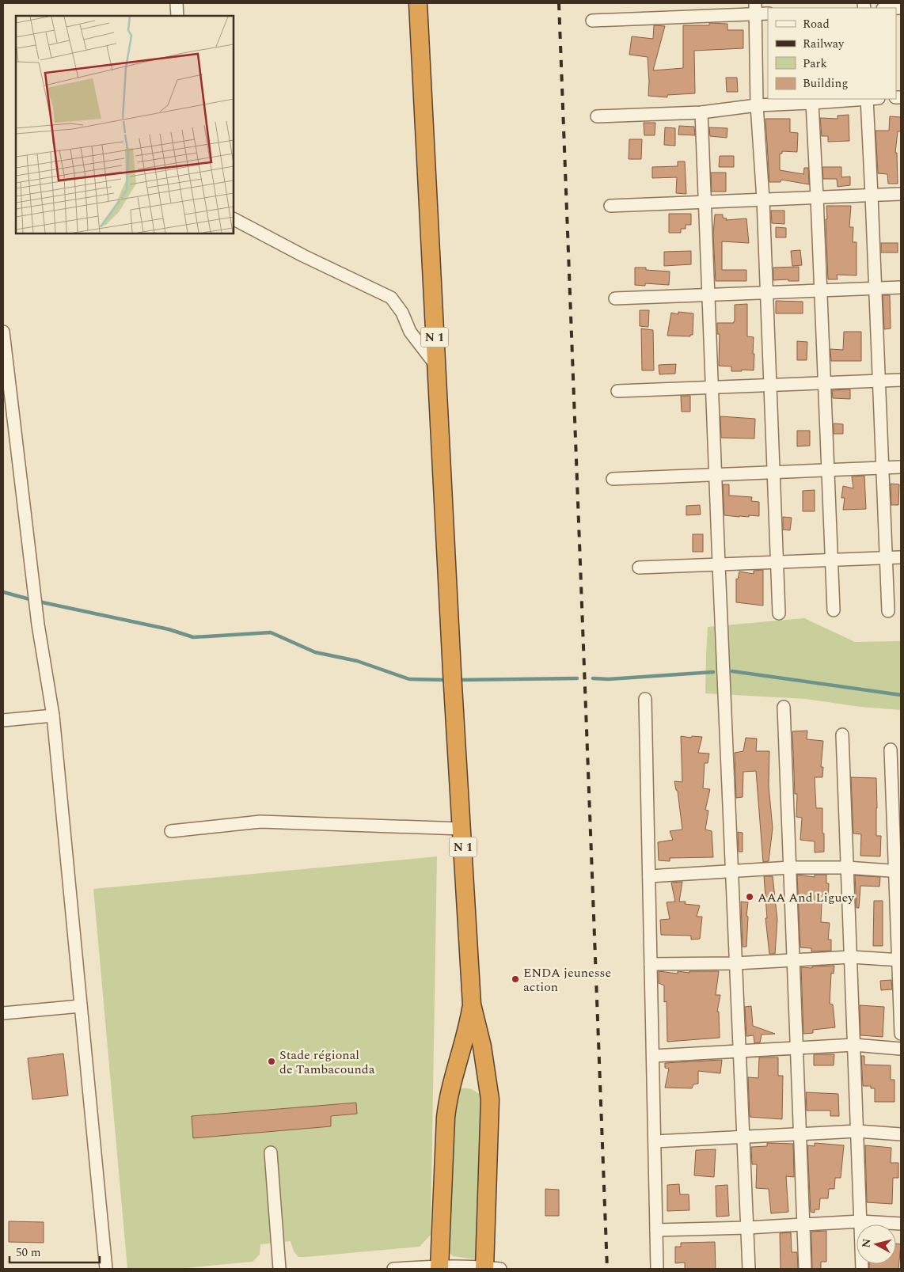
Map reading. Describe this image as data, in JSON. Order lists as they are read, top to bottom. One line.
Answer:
{"streets":{"highway":["N 1"]},"places":["AAA And Liguey","ENDA jeunesse action","Stade régional de Tambacounda"],"legend":["Road","Railway","Park","Building"],"scale_bar":"50 m","north":"left"}
